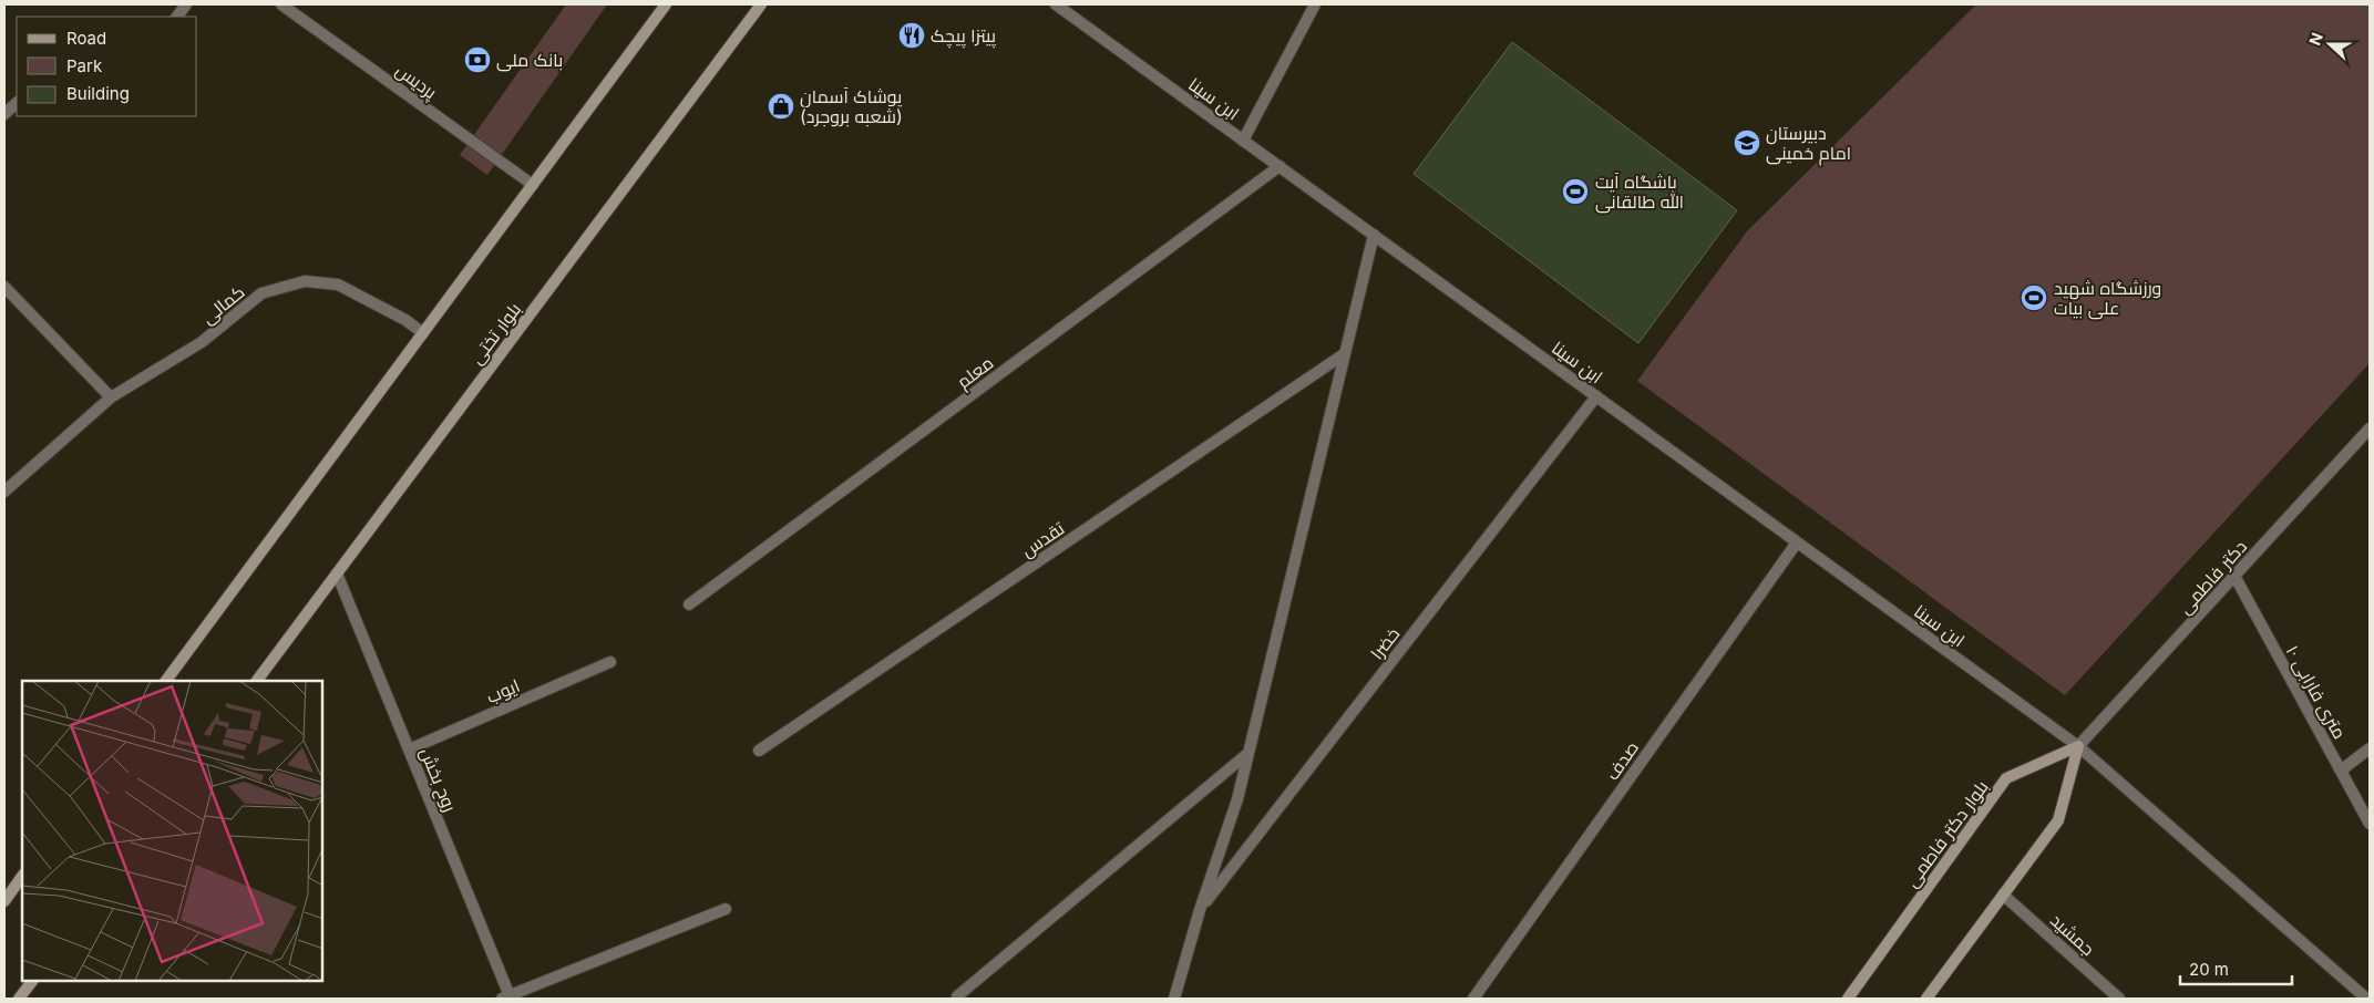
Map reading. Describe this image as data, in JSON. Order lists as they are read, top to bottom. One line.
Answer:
{"streets":{"main road":["بلوار تختی","بلوار دکتر فاطمی"],"street":["پردیس","ابن سینا","کمالی","معلم","تقدس","دکتر فاطمی","خضرا","ایوب","۱۰ متری فارابی","صدف","روح بخش","جمشید"]},"crossings":[["ابن سینا","معلم"],["ابن سینا","دکتر فاطمی"],["ابن سینا","خضرا"],["ابن سینا","صدف"],["ابن سینا","بلوار دکتر فاطمی"],["بلوار تختی","روح بخش"],["دکتر فاطمی","۱۰ متری فارابی"],["دکتر فاطمی","بلوار دکتر فاطمی"],["ایوب","روح بخش"]],"places":{"restaurant":["پیتزا پیچک"],"bank":["بانک ملی"],"shop":["پوشاک آسمان (شعبه بروجرد)"],"school or university":["دبیرستان امام خمینی"],"sports":["باشگاه آیت الله طالقانی","ورزشگاه شهید علی بیات"]},"legend":["Road","Park","Building"],"scale_bar":"20 m","north":"left"}
